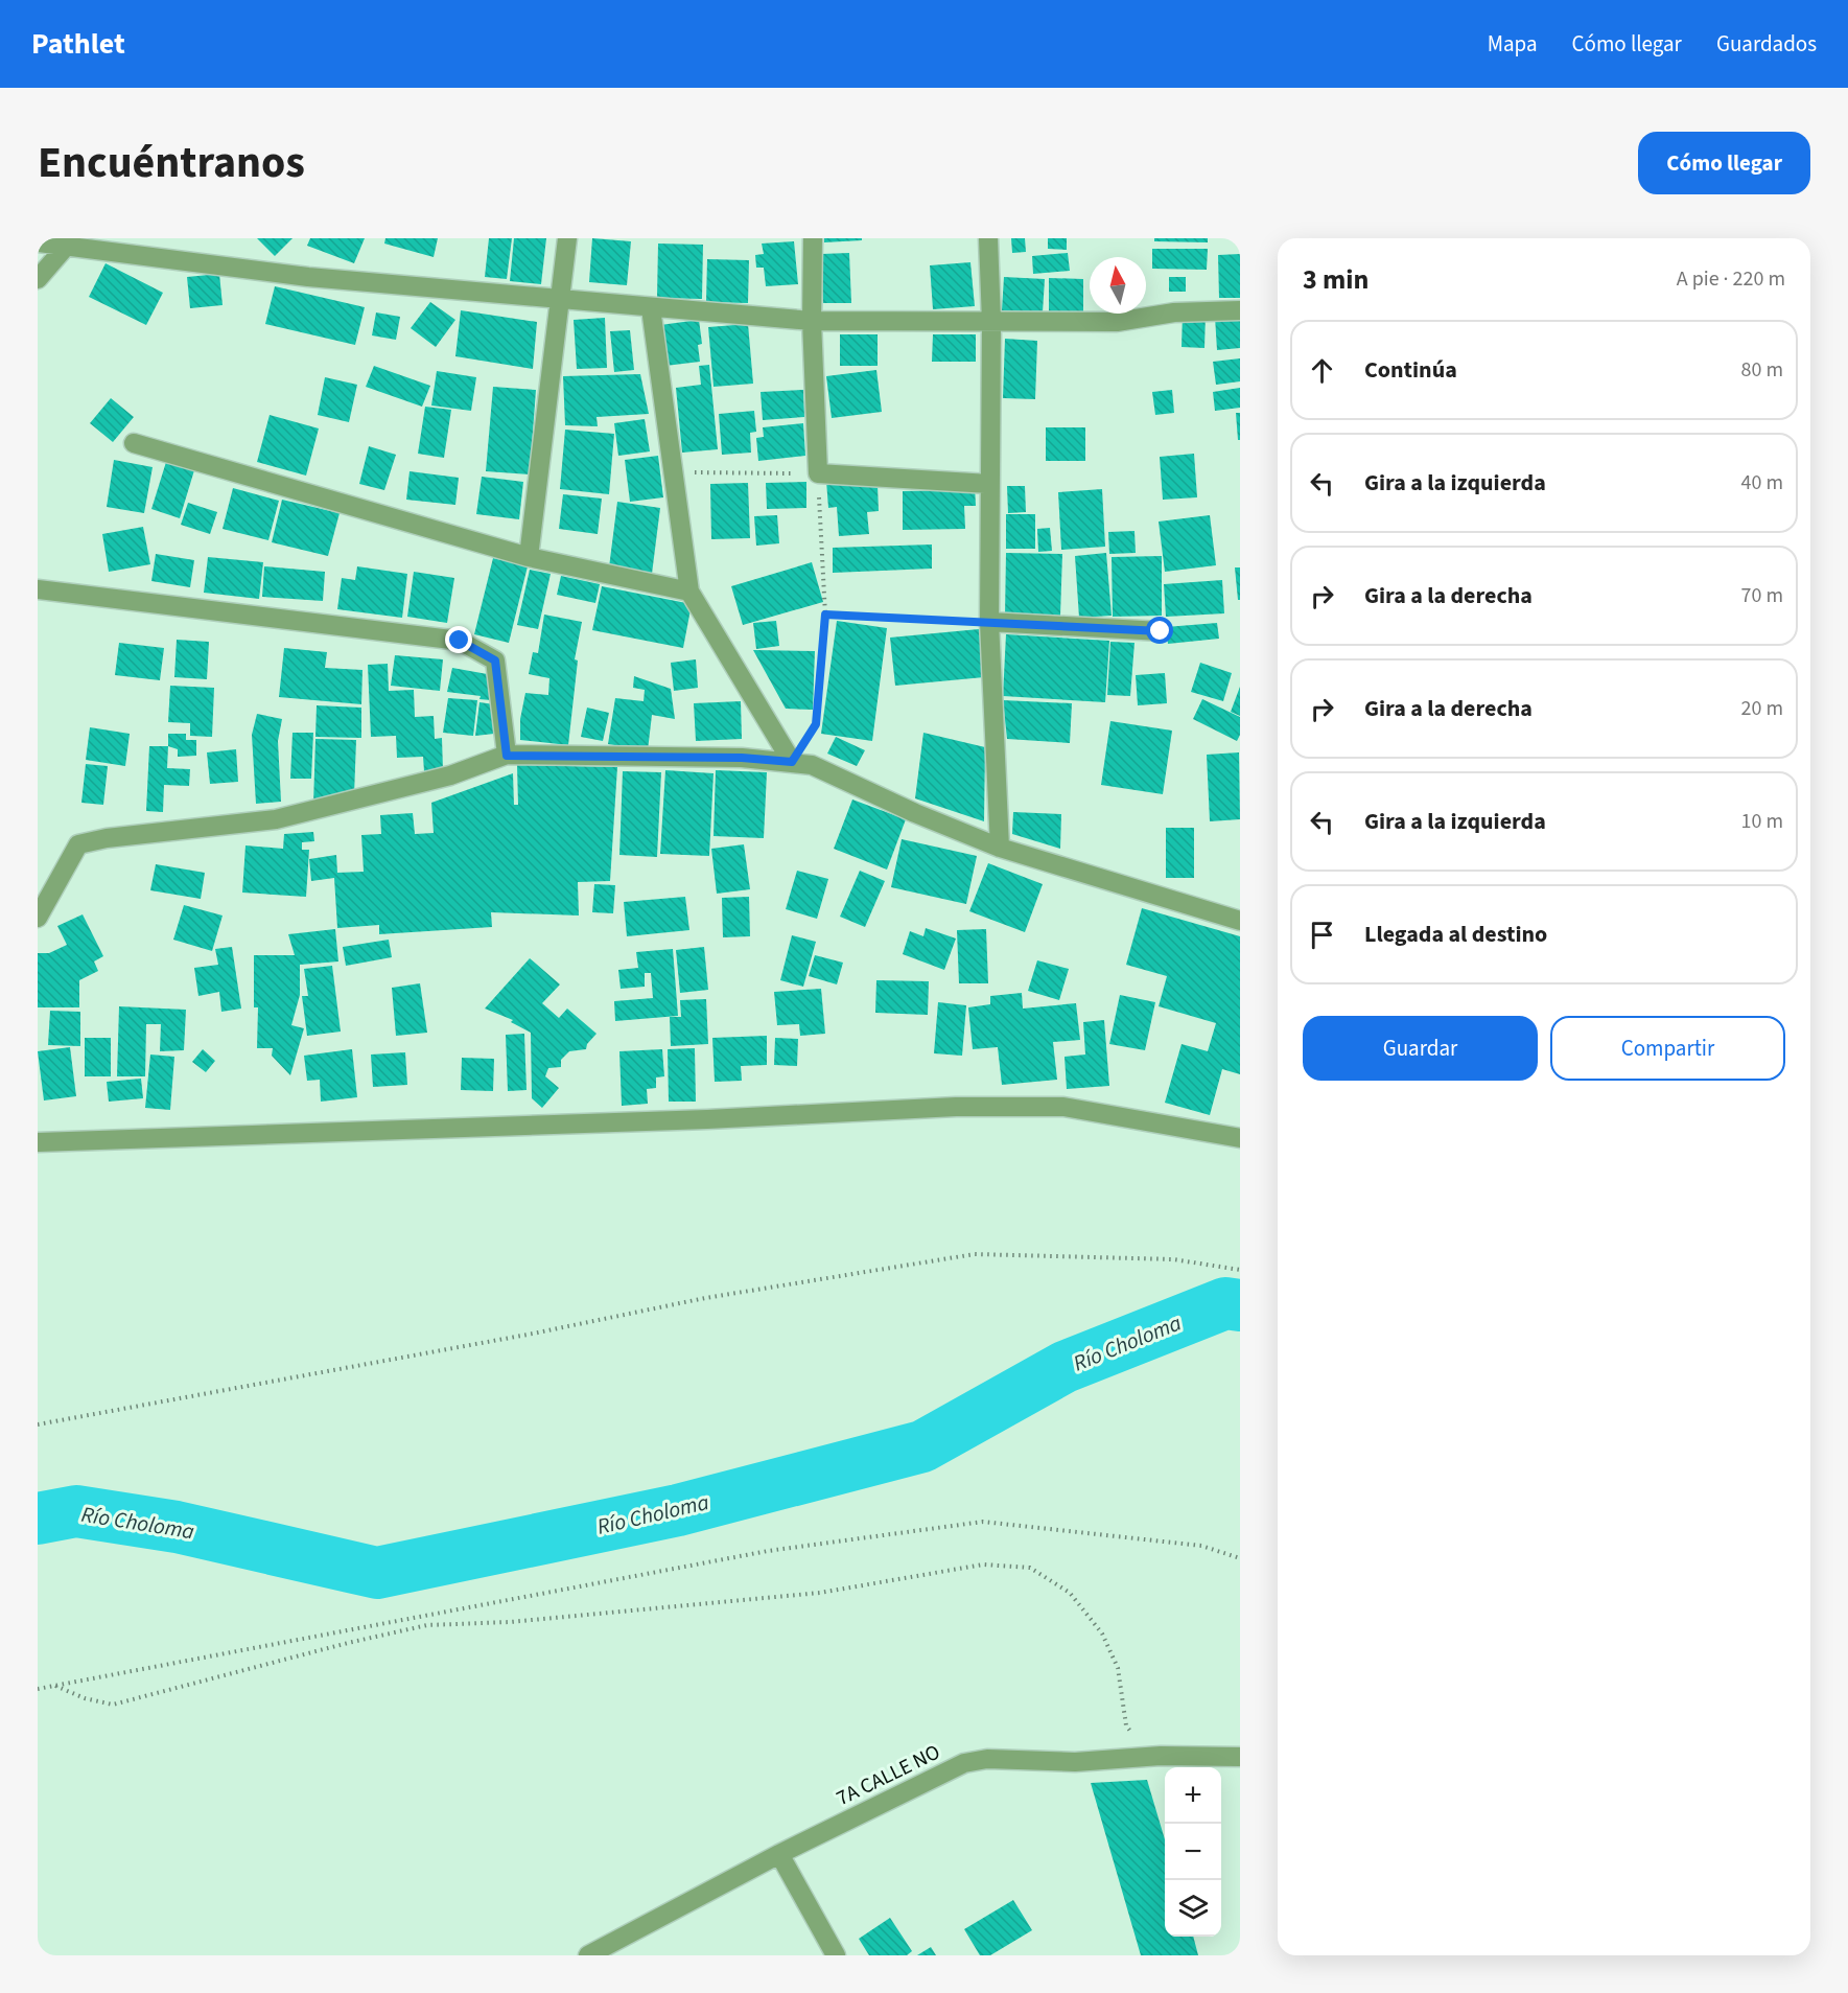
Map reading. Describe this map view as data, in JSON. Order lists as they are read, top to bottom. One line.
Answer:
{"streets":{"street":["7A CALLE NO"]},"water":["Río Choloma"],"north":"top","page":{"header":"Pathlet","nav":["Mapa","Cómo llegar","Guardados"],"title":"Encuéntranos","buttons":["Cómo llegar",["Guardar","Compartir"]],"heading":["3 min","A pie · 220 m"],"list":[["Continúa","80 m"],["Gira a la izquierda","40 m"],["Gira a la derecha","70 m"],["Gira a la derecha","20 m"],["Gira a la izquierda","10 m"],"Llegada al destino"],"map_buttons":["+","−"]}}
